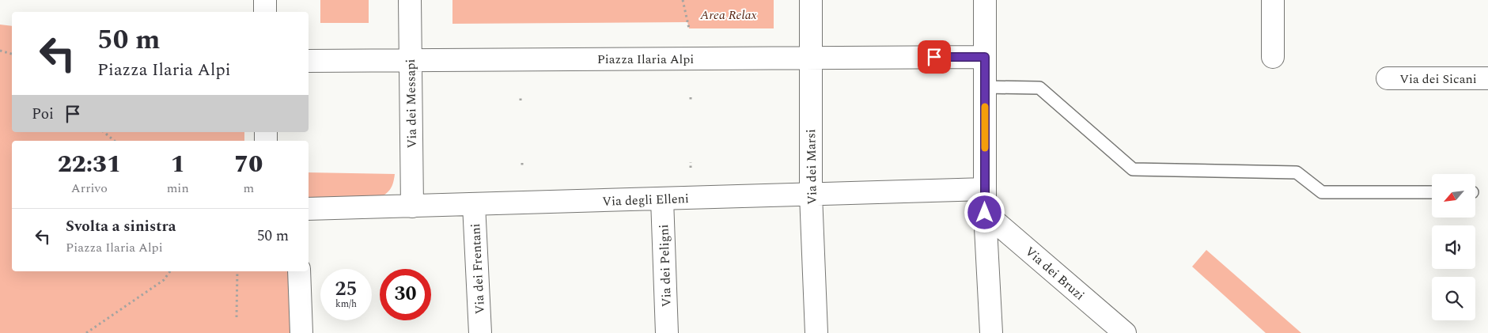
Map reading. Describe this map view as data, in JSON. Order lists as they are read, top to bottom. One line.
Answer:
{"streets":{"street":["Piazza Ilaria Alpi","Via dei Sicani","Via dei Messapi","Via dei Marsi","Via degli Elleni","Via dei Peligni","Via dei Frentani","Via dei Bruzi"]},"crossings":[["Piazza Ilaria Alpi","Via dei Messapi"],["Piazza Ilaria Alpi","Via dei Marsi"],["Via dei Messapi","Via degli Elleni"],["Via dei Marsi","Via degli Elleni"],["Via degli Elleni","Via dei Peligni"],["Via degli Elleni","Via dei Frentani"]],"parks":["Area Relax"],"north":"bottom left","page":{"turn":["50 m","Piazza Ilaria Alpi"],"then":"Poi","eta":["22:31","Arrivo","1","min","70","m"],"list":[{"name":"Svolta a sinistra","note":"Piazza Ilaria Alpi","value":"50 m"}],"speed":"25 km/h","limit":"30"}}
